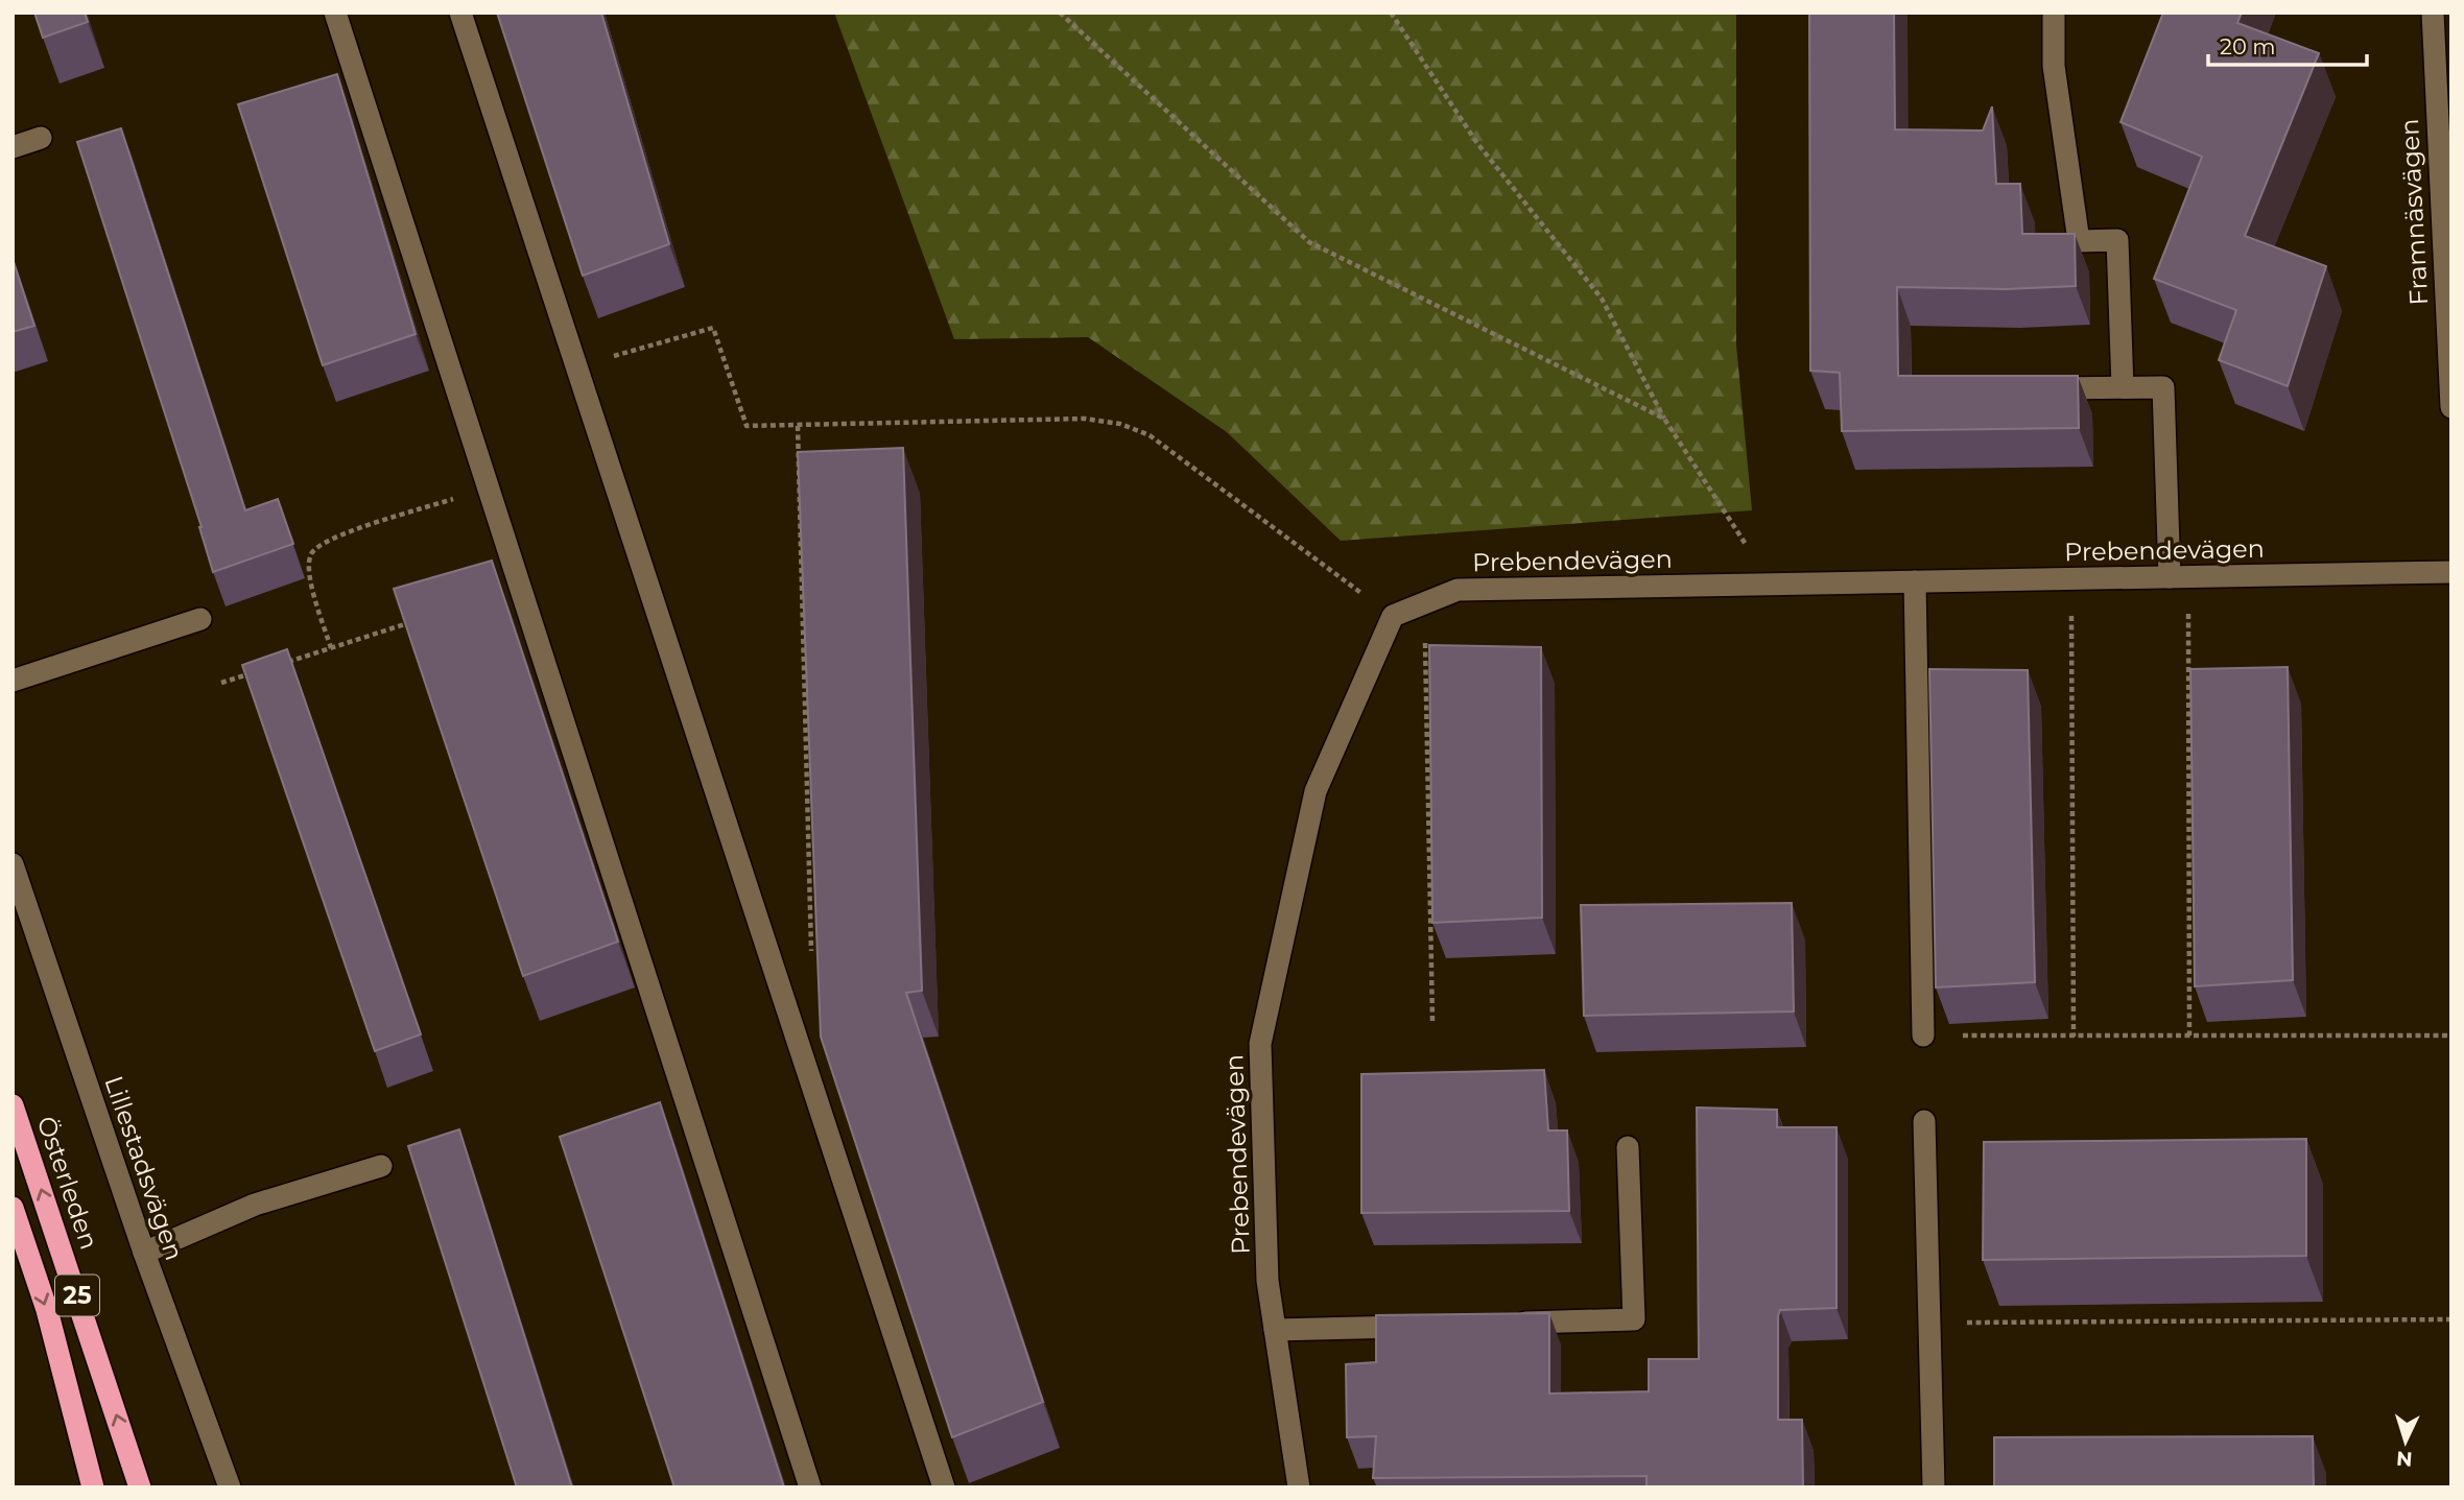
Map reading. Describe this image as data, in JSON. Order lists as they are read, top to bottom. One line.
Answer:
{"streets":{"highway":["Österleden","25"],"street":["Framnäsvägen","Prebendevägen","Lillestadsvägen"]},"scale_bar":"20 m","north":"bottom"}
